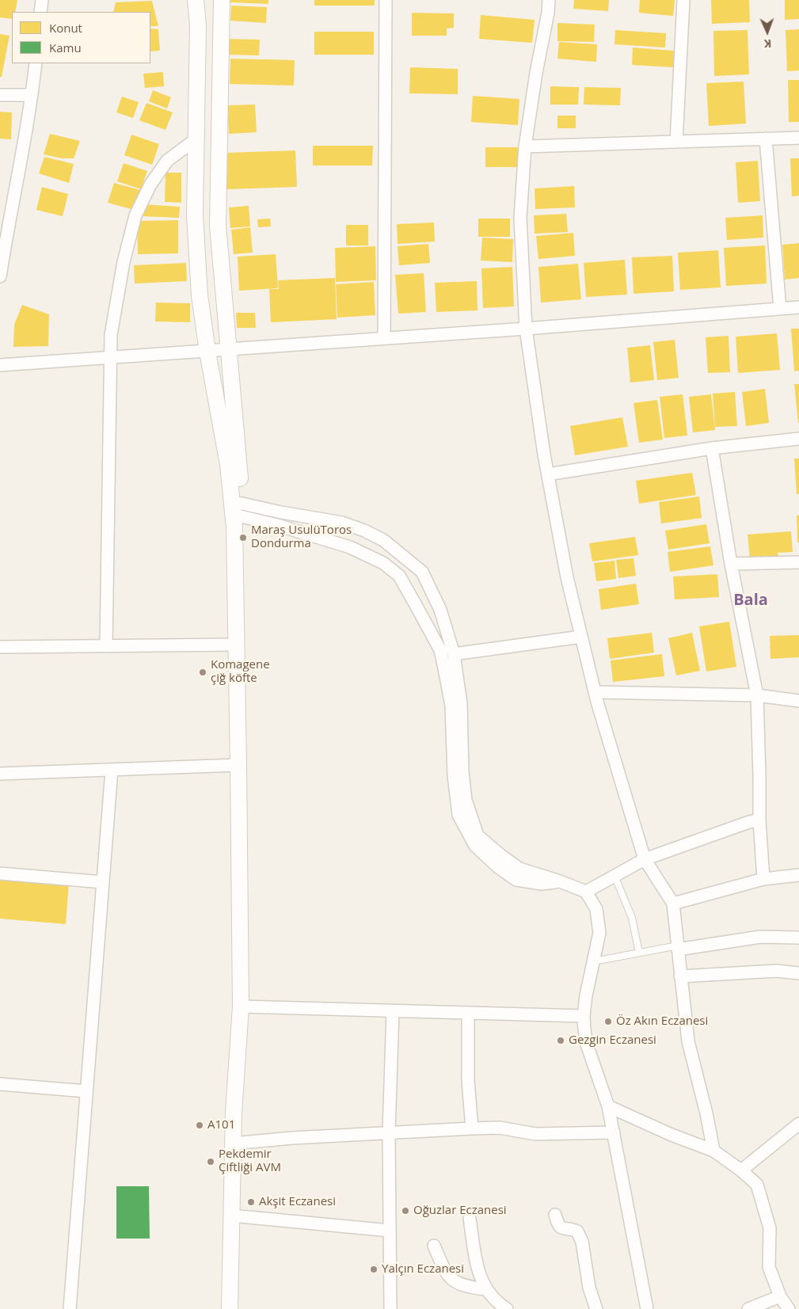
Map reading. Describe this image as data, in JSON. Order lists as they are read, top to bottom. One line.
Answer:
{"districts":["Bala"],"places":["Maraş UsulüToros Dondurma","Komagene çiğ köfte","Öz Akın Eczanesi","Gezgin Eczanesi","A101","Pekdemir Çiftliği AVM","Akşit Eczanesi","Oğuzlar Eczanesi","Yalçın Eczanesi"],"legend":["Konut","Kamu"],"north":"bottom"}
